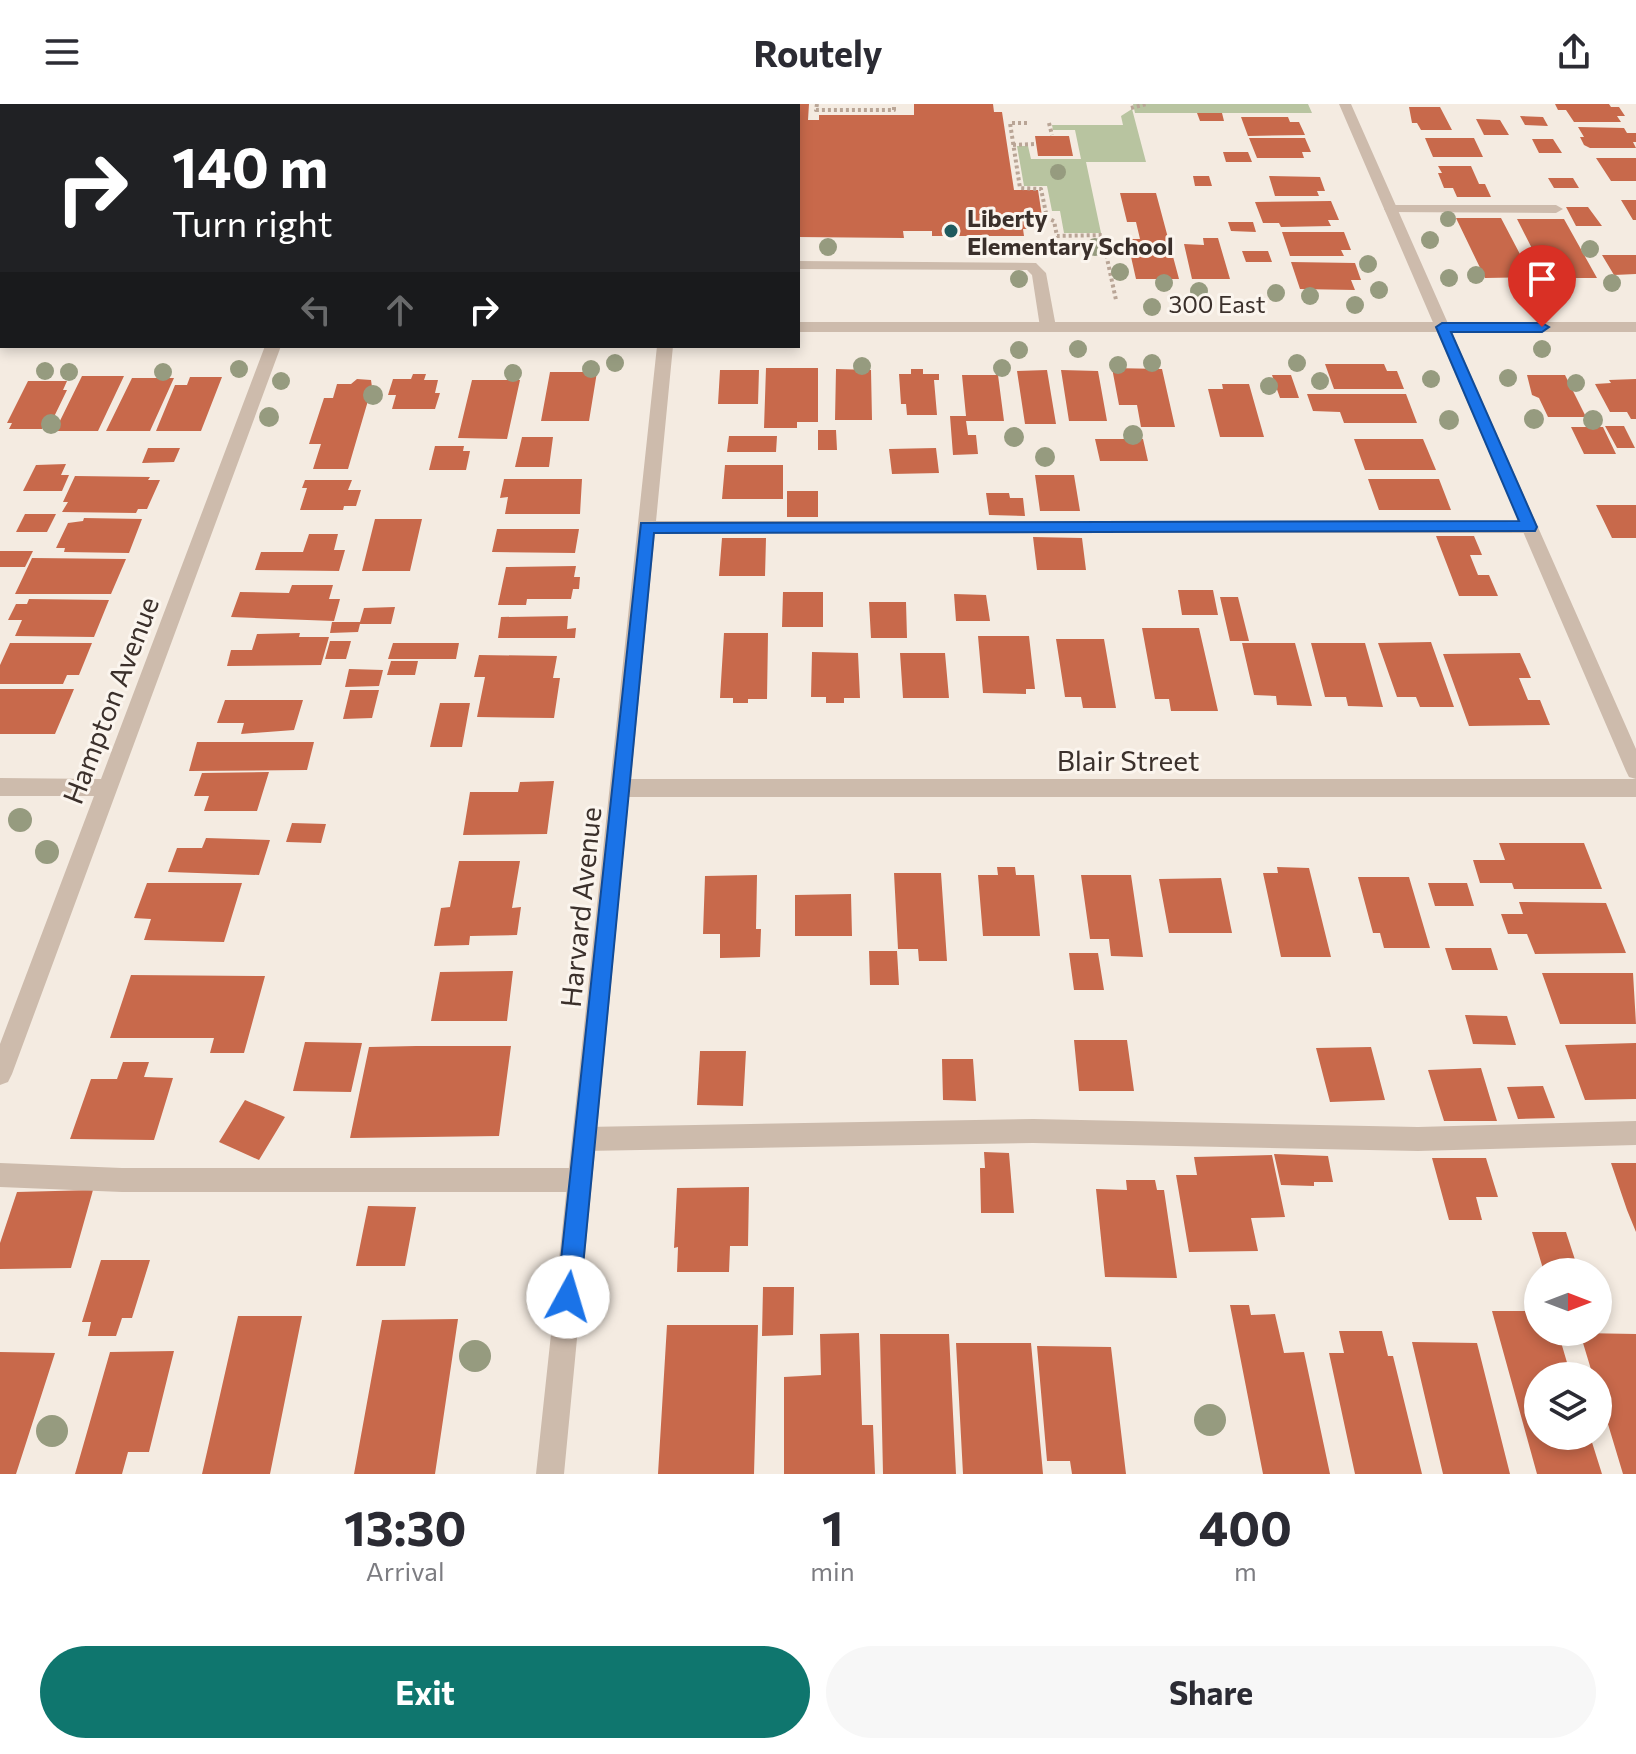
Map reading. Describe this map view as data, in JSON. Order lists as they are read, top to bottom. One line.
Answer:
{"streets":{"street":["300 East","Hampton Avenue","Blair Street","Harvard Avenue"]},"crossings":[["Blair Street","Harvard Avenue"]],"places":["Liberty Elementary School"],"north":"right","page":{"header":"Routely","turn":["140 m","Turn right"],"eta":["13:30","Arrival","1","min","400","m"],"buttons":["Exit","Share"]}}
